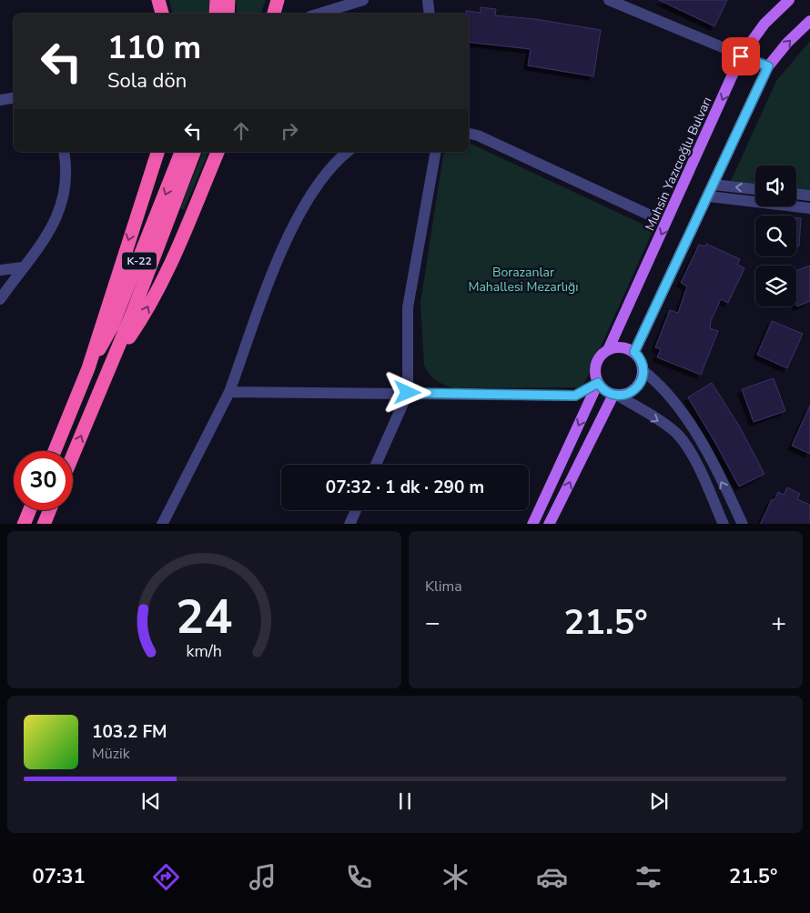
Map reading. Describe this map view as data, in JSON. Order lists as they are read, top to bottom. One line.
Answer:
{"streets":{"highway":["K-22"],"main road":["Muhsin Yazıcıoğlu Bulvarı"]},"parks":["Borazanlar Mahallesi Mezarlığı"],"page":{"turn":["110 m","Sola dön"],"limit":"30","trip":"07:32 · 1 dk · 290 m","tile":"Klima","heat":["−","21.5°","+"],"song":["103.2 FM","Müzik"],"tabs":["07:31","21.5°"],"gauge":["24","km/h"]}}
